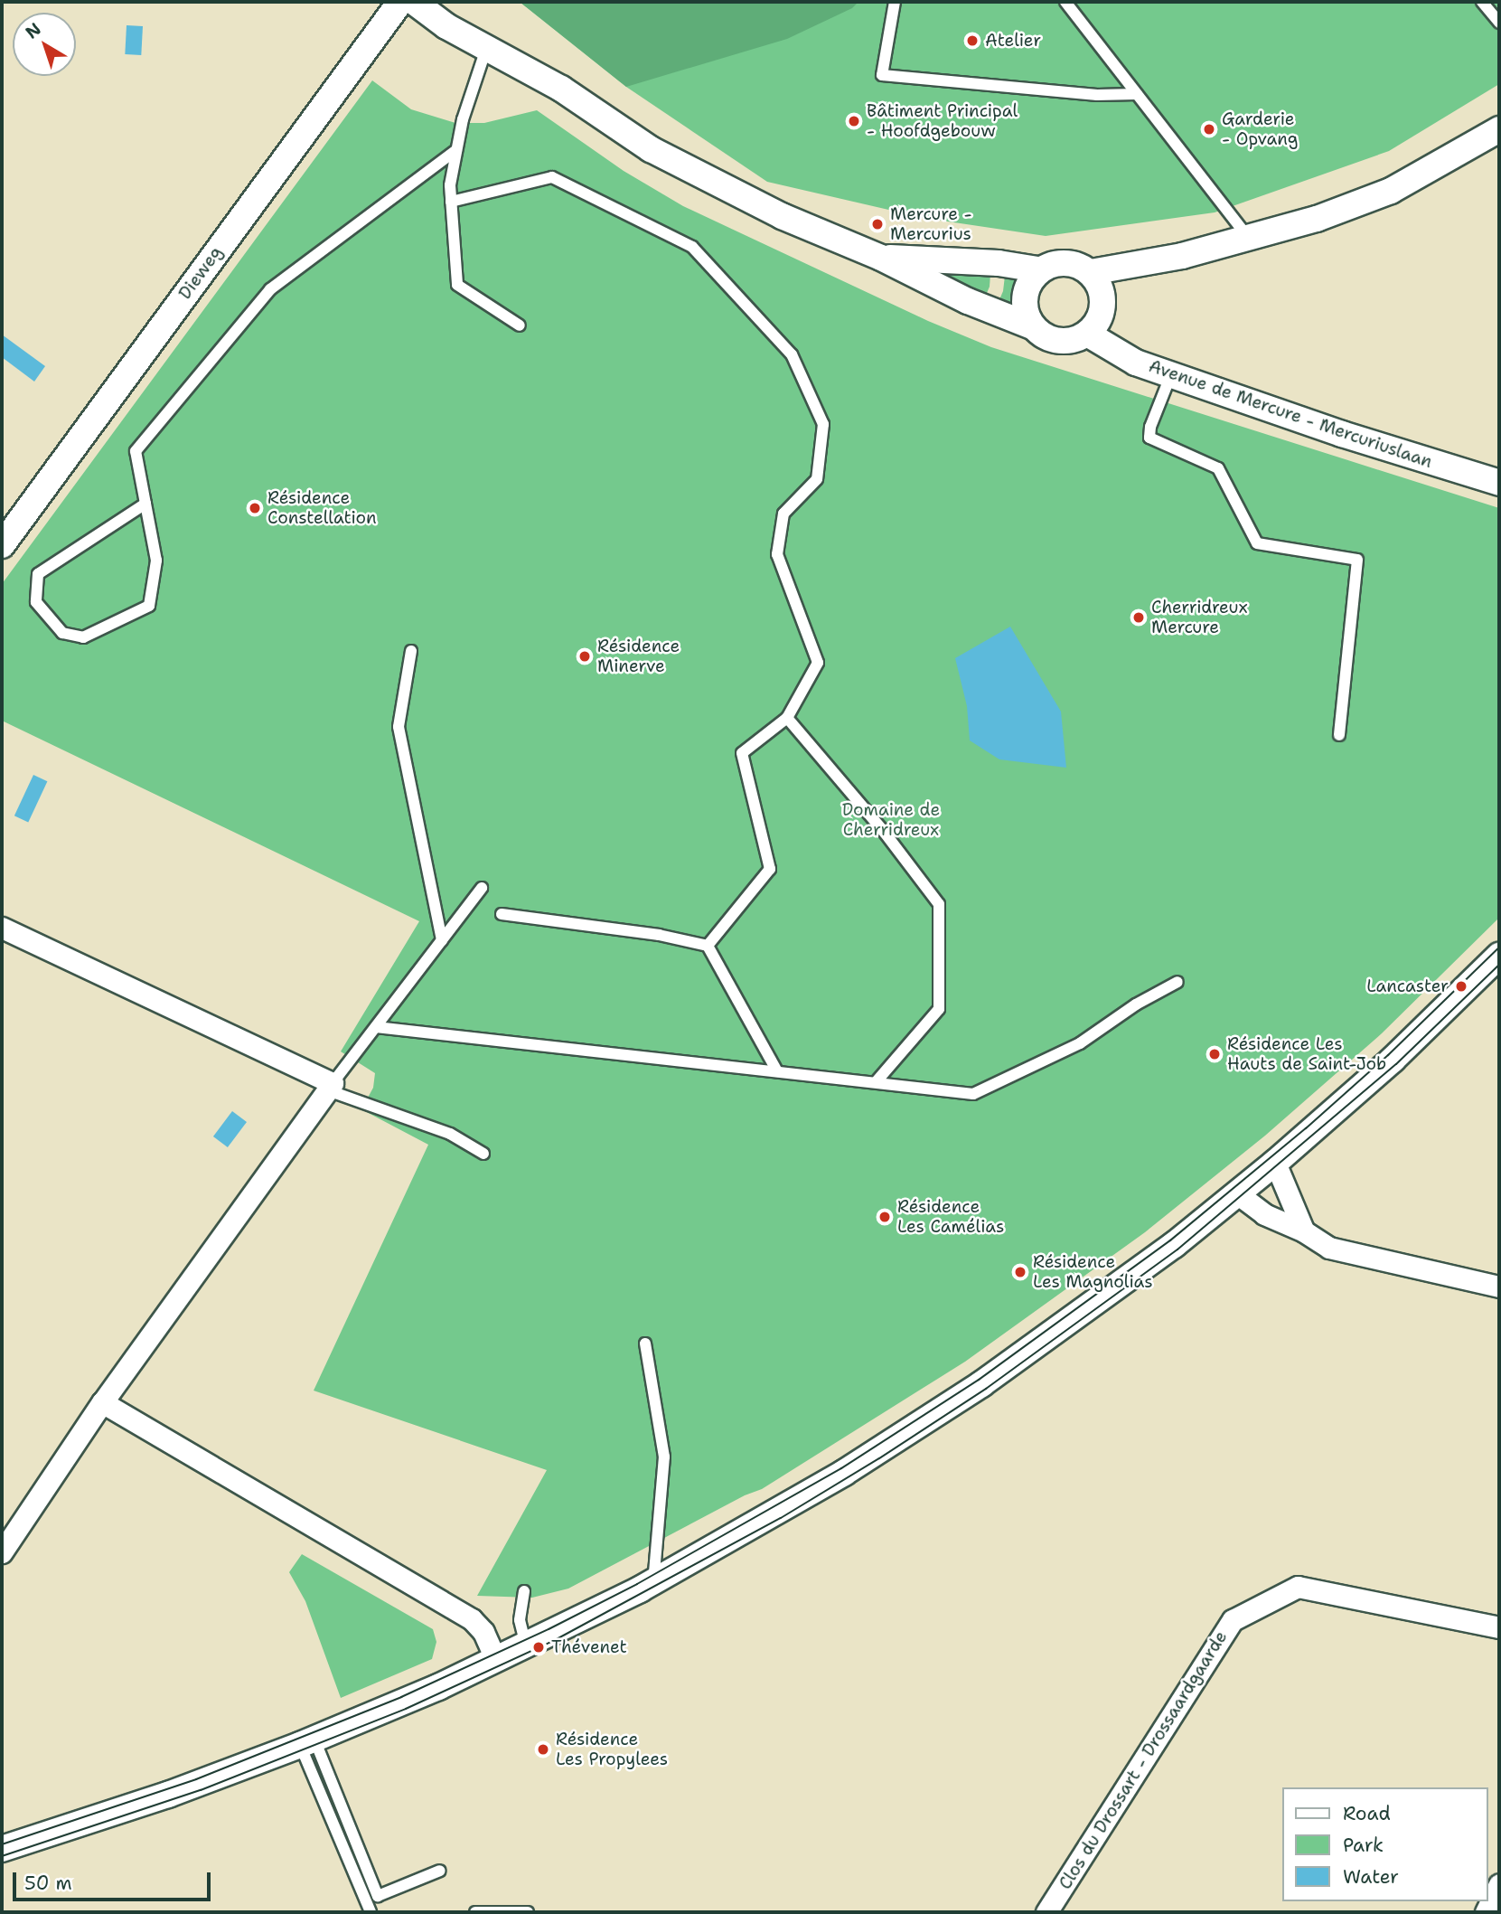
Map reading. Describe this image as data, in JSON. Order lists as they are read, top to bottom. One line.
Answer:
{"streets":{"street":["Dieweg","Avenue de Mercure - Mercuriuslaan","Clos du Drossart - Drossaardgaarde"]},"parks":["Domaine de Cherridreux"],"places":["Atelier","Bâtiment Principal - Hoofdgebouw","Garderie - Opvang","Mercure - Mercurius","Résidence Constellation","Cherridreux Mercure","Résidence Minerve","Lancaster","Résidence Les Hauts de Saint-Job","Résidence Les Camélias","Résidence Les Magnolias","Thévenet","Résidence Les Propylees"],"legend":["Road","Park","Water"],"scale_bar":"50 m","north":"top left"}
